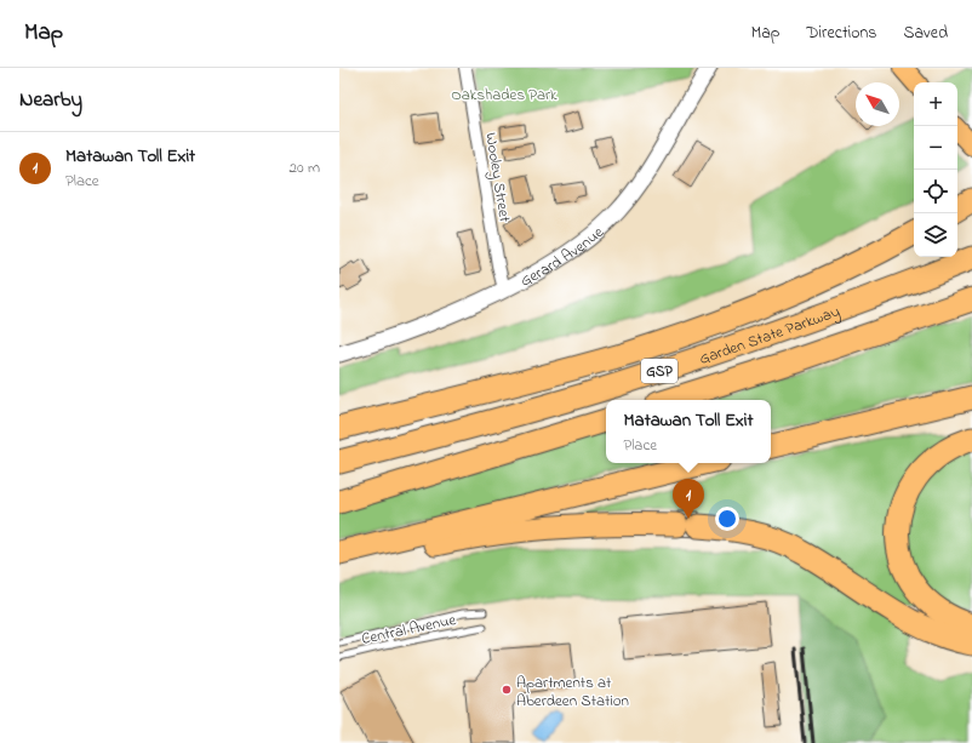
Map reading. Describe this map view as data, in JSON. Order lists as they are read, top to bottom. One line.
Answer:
{"streets":{"highway":["Garden State Parkway","GSP"],"street":["Wooley Street","Gerard Avenue"],"lane":["Central Avenue"]},"crossings":[["Wooley Street","Gerard Avenue"]],"parks":["Oakshades Park"],"places":["Apartments at Aberdeen Station"],"north":"top left","page":{"header":"Map","nav":["Map","Directions","Saved"],"heading":"Nearby","map_buttons":["+","−"],"list":[{"mark":"1","name":"Matawan Toll Exit","note":"Place","value":"20 m"}],"popup":["Matawan Toll Exit","Place"],"pins":"1"}}
